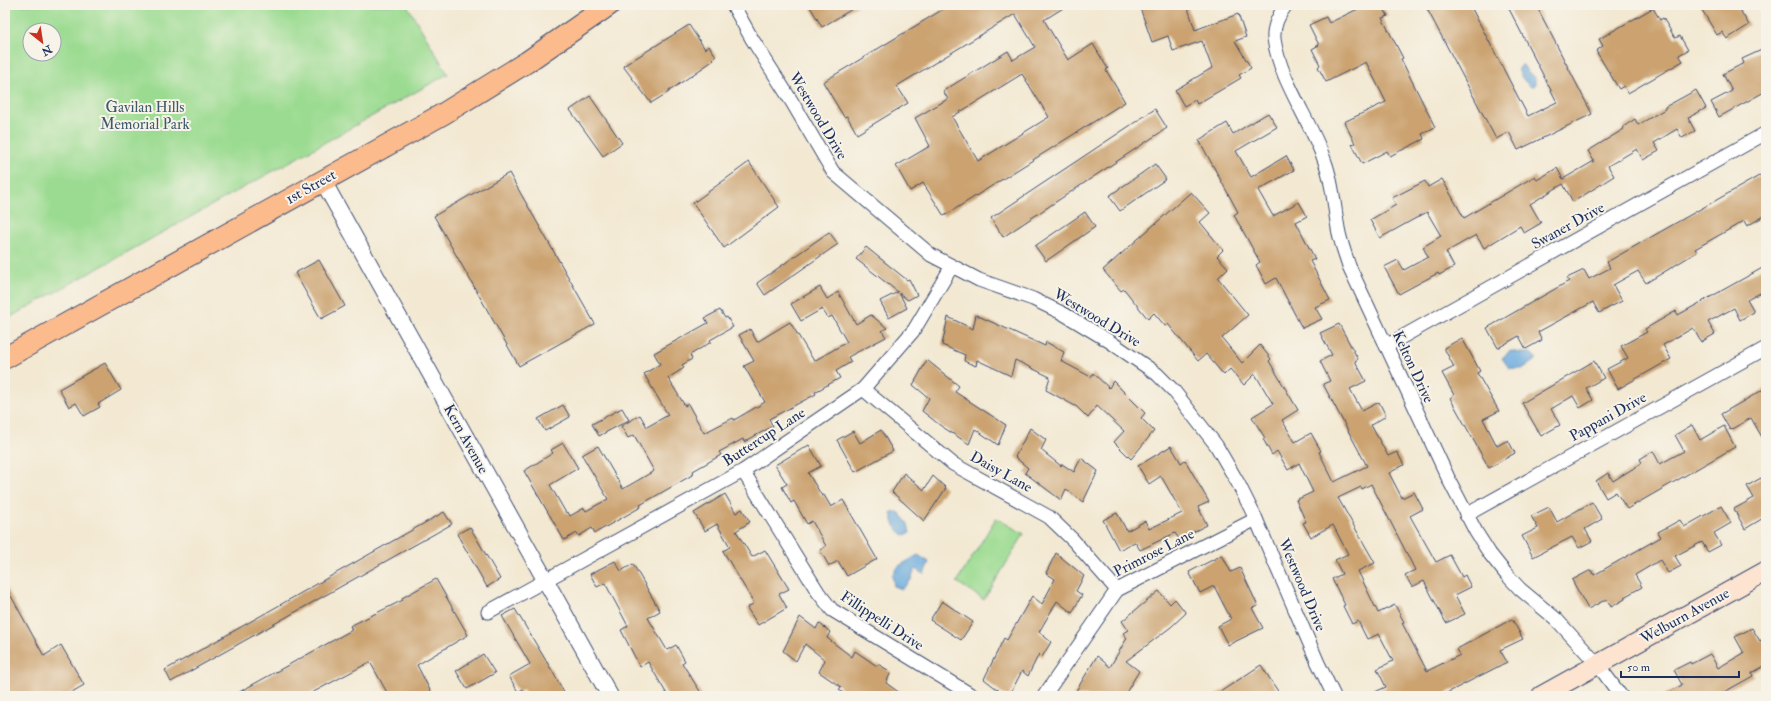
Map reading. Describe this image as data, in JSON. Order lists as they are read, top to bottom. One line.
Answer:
{"streets":{"main road":["1st Street","Welburn Avenue"],"street":["Westwood Drive","Swaner Drive","Kelton Drive","Pappani Drive","Buttercup Lane","Kern Avenue","Daisy Lane","Primrose Lane","Fillippelli Drive"]},"crossings":[["Westwood Drive","Buttercup Lane"],["Westwood Drive","Primrose Lane"],["1st Street","Kern Avenue"],["Swaner Drive","Kelton Drive"],["Kelton Drive","Pappani Drive"],["Kelton Drive","Welburn Avenue"],["Buttercup Lane","Kern Avenue"],["Buttercup Lane","Daisy Lane"],["Buttercup Lane","Fillippelli Drive"],["Daisy Lane","Primrose Lane"]],"parks":["Gavilan Hills Memorial Park"],"scale_bar":"50 m","north":"bottom right"}
